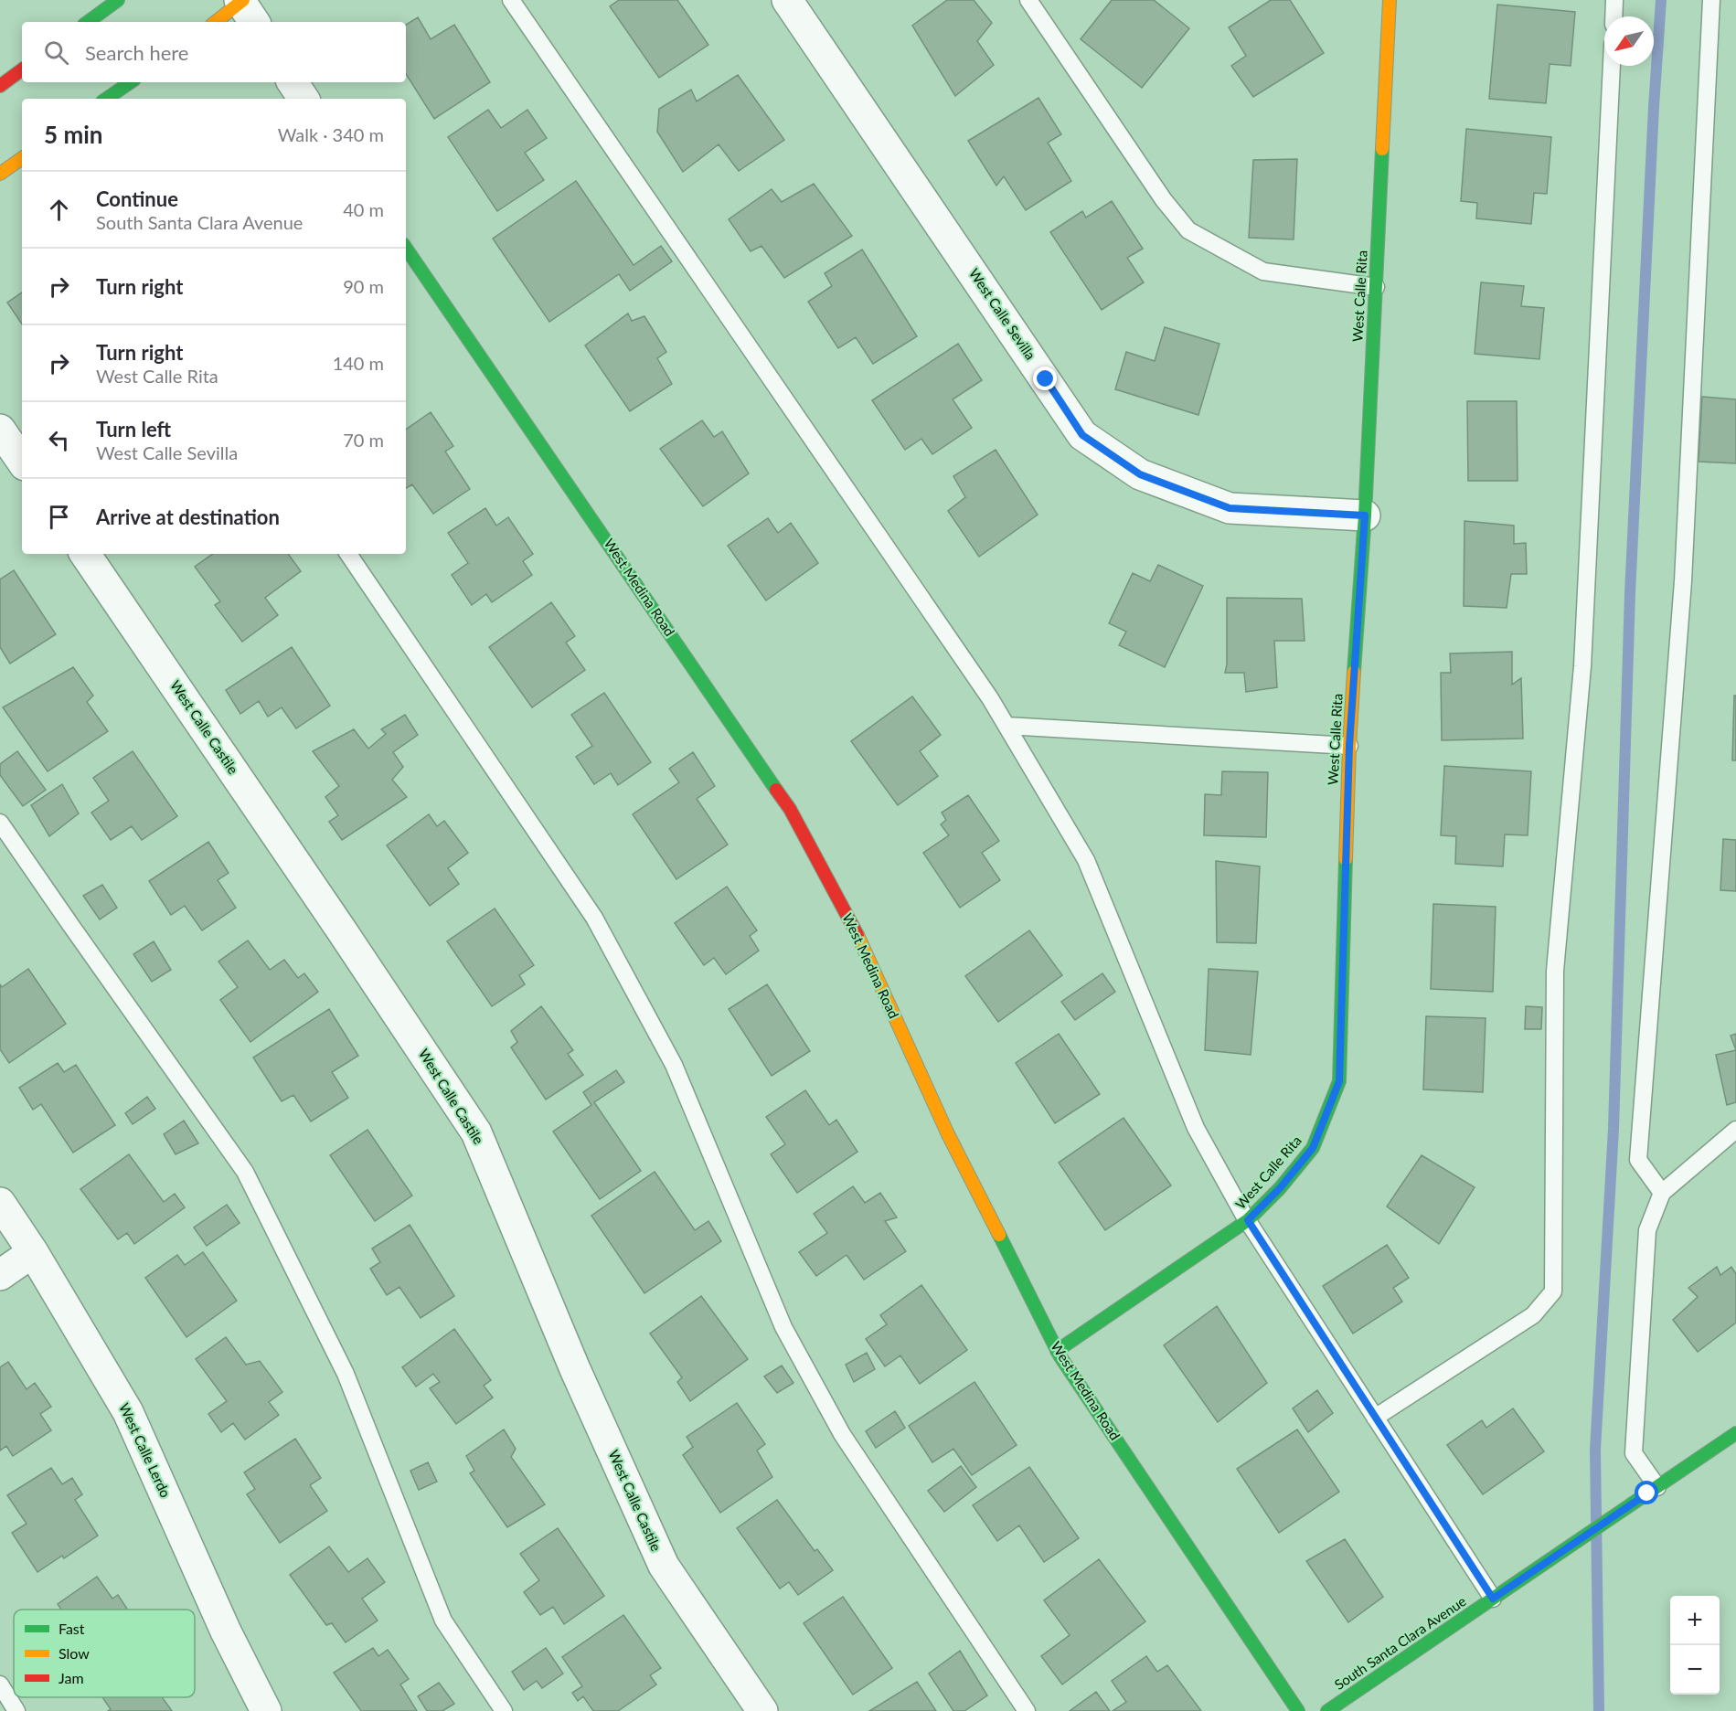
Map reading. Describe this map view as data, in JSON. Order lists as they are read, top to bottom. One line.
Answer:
{"streets":{"street":["West Calle Rita","West Calle Sevilla","West Medina Road","West Calle Castile","West Calle Lerdo","South Santa Clara Avenue"]},"crossings":[["West Calle Rita","West Calle Sevilla"],["West Calle Rita","West Medina Road"]],"legend":["Fast","Slow","Jam"],"north":"bottom left","page":{"search":"Search here","heading":["5 min","Walk · 340 m"],"list":[["Continue","South Santa Clara Avenue","40 m"],["Turn right","90 m"],["Turn right","West Calle Rita","140 m"],["Turn left","West Calle Sevilla","70 m"],"Arrive at destination"],"map_buttons":["+","−"]}}
